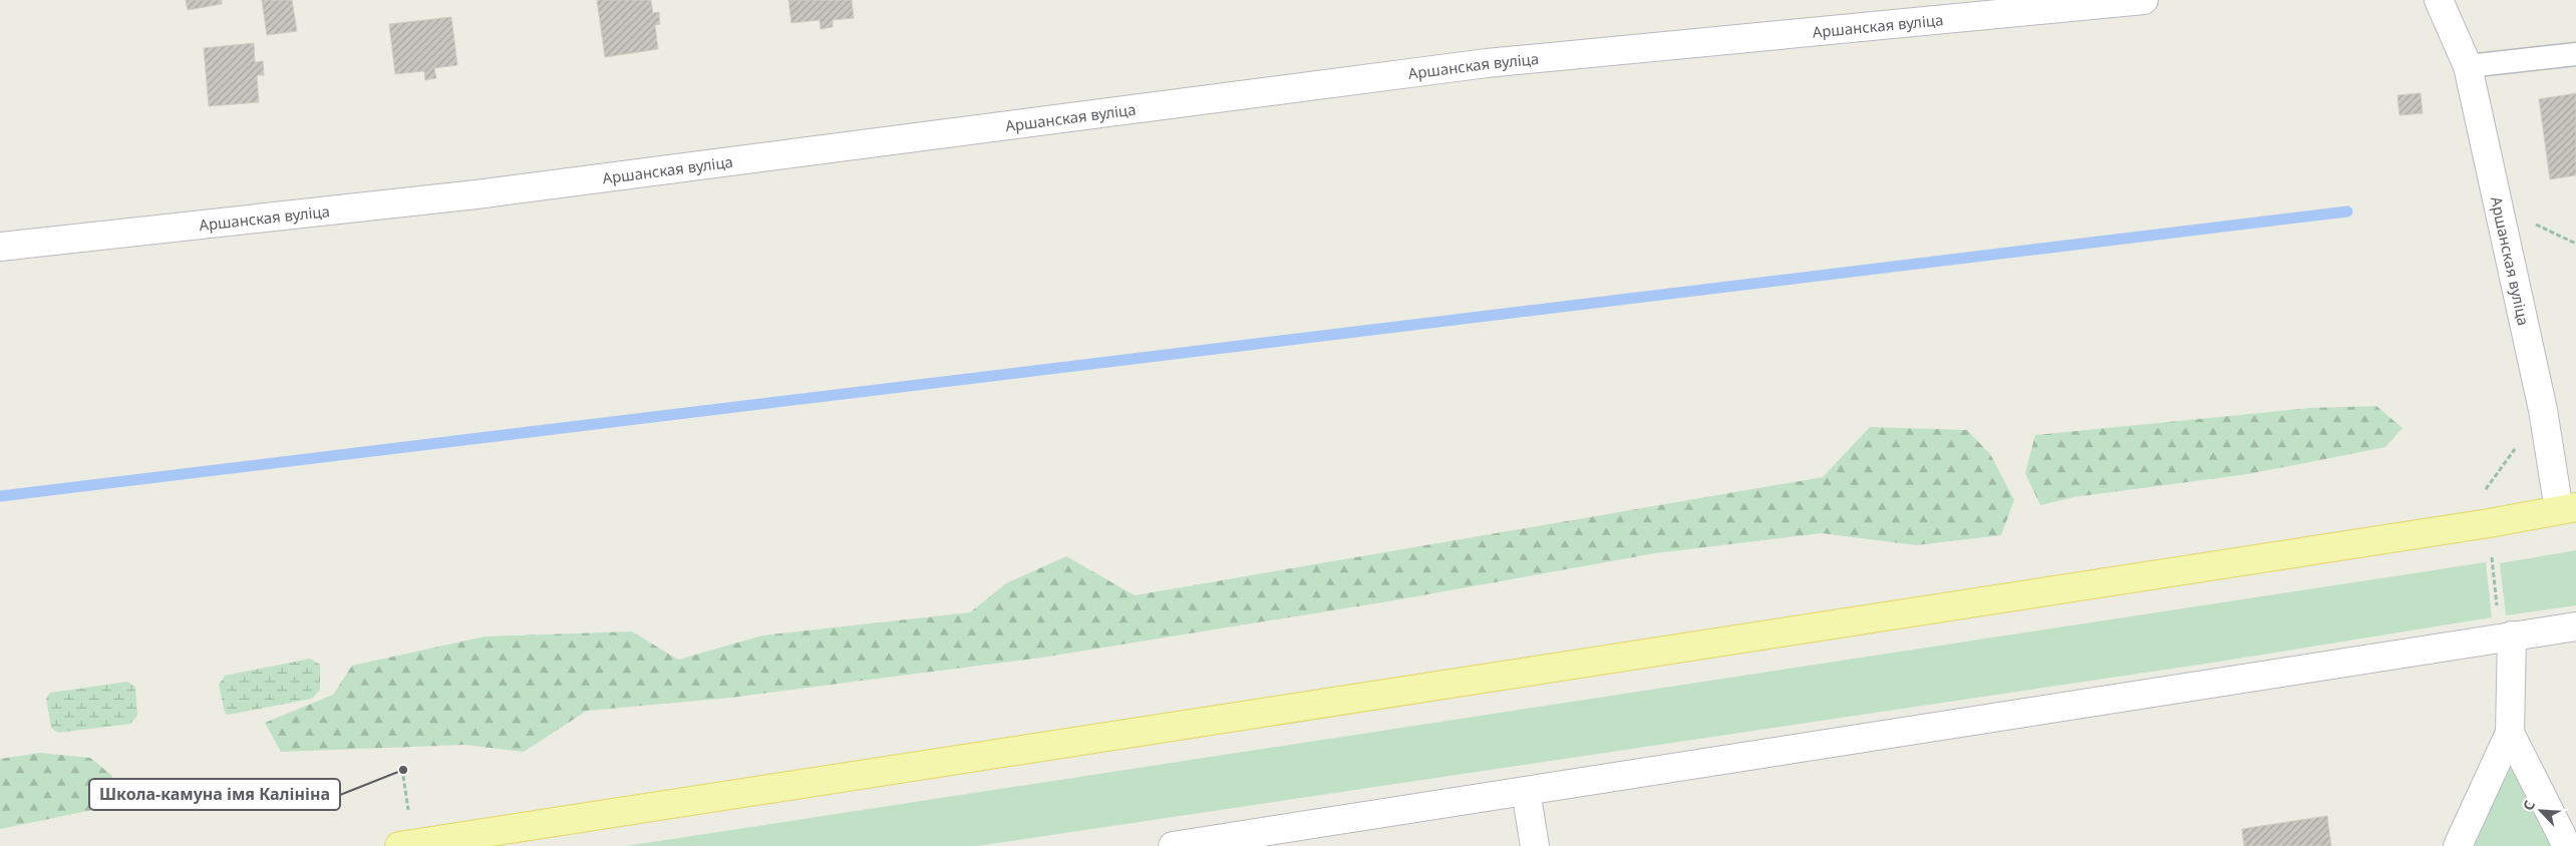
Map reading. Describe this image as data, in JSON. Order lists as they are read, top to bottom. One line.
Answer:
{"streets":{"street":["Аршанская вуліца"]},"places":["Школа-камуна імя Калініна"],"north":"top left"}
